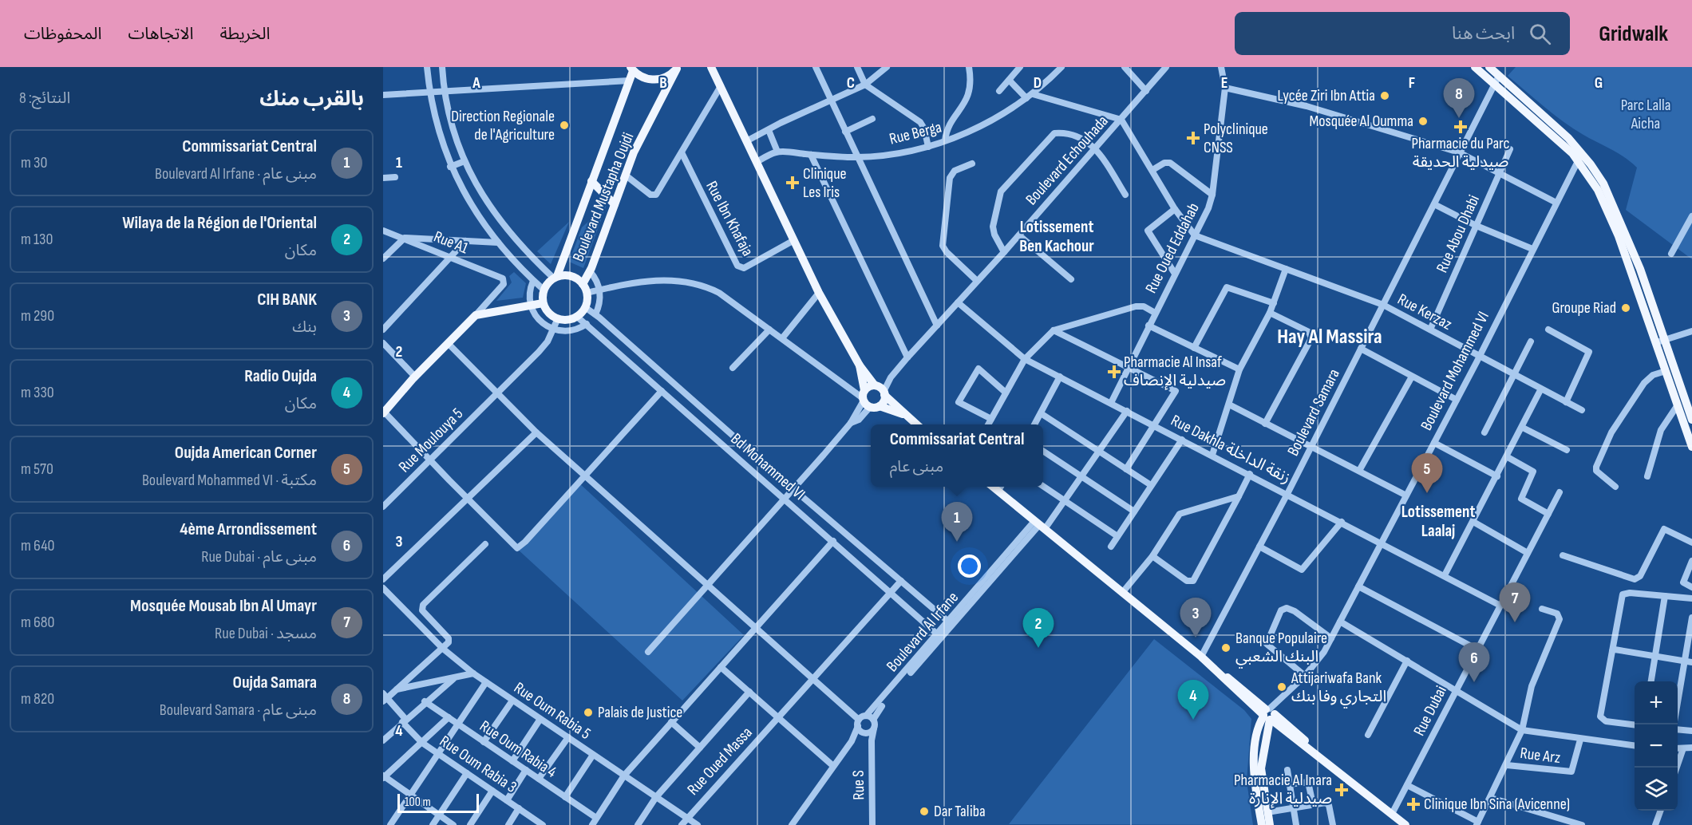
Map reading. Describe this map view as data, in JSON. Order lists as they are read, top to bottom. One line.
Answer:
{"streets":{"main road":["Boulevard Mustapha Oujdi","Boulevard Mohammed VI"],"street":["Rue Berga","Boulevard Echouhada","Rue Ibn Khafaja","Rue Abou Dhabi","Rue A1","Rue Oued Eddahab","Rue Kerzaz","Boulevard Samara","Rue Moulouya 5","Rue Dakhla زنقة الداخلة","Bd Mohammed VI","Boulevard Al Irfane","Rue Oum Rabia 5","Rue Dubai","Rue Oum Rabia 4","Rue Arz","Rue Oued Massa","Rue Oum Rabia 3","Rue S"]},"crossings":[["Boulevard Echouhada","Rue Dakhla زنقة الداخلة"],["Boulevard Mustapha Oujdi","Rue Moulouya 5"],["Boulevard Mustapha Oujdi","Bd Mohammed VI"],["Rue Abou Dhabi","Rue Kerzaz"],["Rue Oued Eddahab","Rue Kerzaz"],["Rue Oued Eddahab","Rue Dakhla زنقة الداخلة"],["Rue Kerzaz","Boulevard Mohammed VI"],["Rue Kerzaz","Boulevard Samara"],["Boulevard Mohammed VI","Rue Dakhla زنقة الداخلة"],["Boulevard Samara","Rue Dakhla زنقة الداخلة"],["Rue Moulouya 5","Bd Mohammed VI"],["Rue Dakhla زنقة الداخلة","Boulevard Al Irfane"],["Rue Dakhla زنقة الداخلة","Rue Dubai"],["Bd Mohammed VI","Boulevard Al Irfane"],["Bd Mohammed VI","Rue Oued Massa"],["Boulevard Al Irfane","Rue S"],["Rue Oum Rabia 5","Rue Oued Massa"]],"districts":["Lotissement Ben Kachour","Hay Al Massira","Lotissement Laalaj"],"parks":["Parc Lalla Aicha"],"places":{"other":["Lycée Ziri Ibn Attia","Mosquée Al Oumma","Direction Regionale de l'Agriculture","Groupe Riad","Banque Populaire البنك الشعبي","Attijariwafa Bank التجاري وفا بنك","Palais de Justice","Dar Taliba"],"health":["Pharmacie du Parc صيدلية الحديقة","Polyclinique CNSS","Clinique Les Iris","Pharmacie Al Insaf صيدلية الإنصاف","Pharmacie Al Inara صيدلية الإنارة","Clinique Ibn Sina (Avicenne)"]},"scale_bar":"100 m","page":{"header":"Gridwalk","search":"ابحث هنا","nav":["الخريطة","الاتجاهات","المحفوظات"],"heading":["بالقرب منك","النتائج: 8"],"pins":["8","5","1","7","3","2","6","4"],"list":[{"mark":"1","name":"Commissariat Central","note":"مبنى عام · Boulevard Al Irfane","value":"30 m"},{"mark":"2","name":"Wilaya de la Région de l'Oriental","note":"مكان","value":"130 m"},{"mark":"3","name":"CIH BANK","note":"بنك","value":"290 m"},{"mark":"4","name":"Radio Oujda","note":"مكان","value":"330 m"},{"mark":"5","name":"Oujda American Corner","note":"مكتبة · Boulevard Mohammed VI","value":"570 m"},{"mark":"6","name":"4ème Arrondissement","note":"مبنى عام · Rue Dubai","value":"640 m"},{"mark":"7","name":"Mosquée Mousab Ibn Al Umayr","note":"مسجد · Rue Dubai","value":"680 m"},{"mark":"8","name":"Oujda Samara","note":"مبنى عام · Boulevard Samara","value":"820 m"}],"popup":["Commissariat Central","مبنى عام"],"map_buttons":["+","−"],"scale":"100 m"},"grid":{"columns":["A","B","C","D","E","F","G"],"rows":["1","2","3","4"]}}
